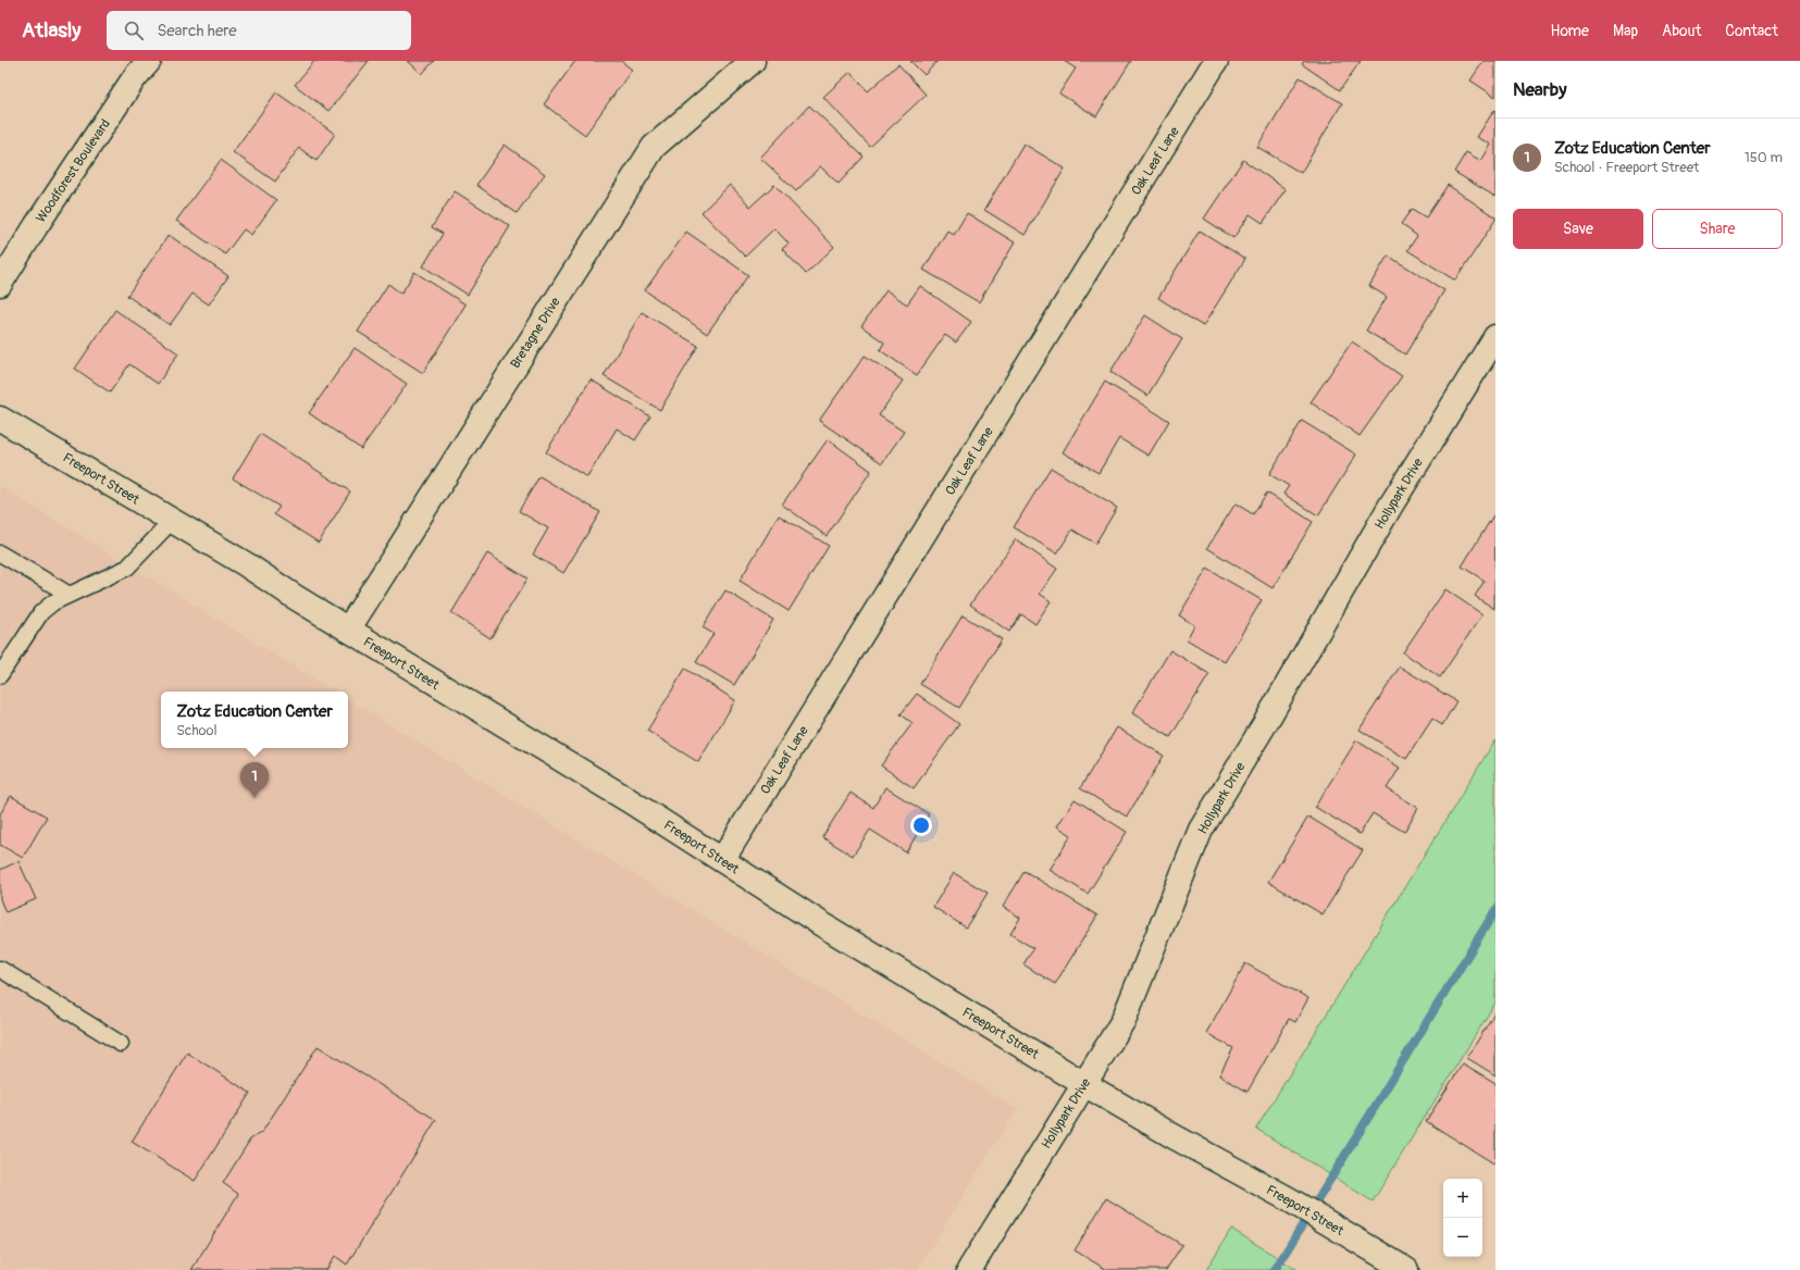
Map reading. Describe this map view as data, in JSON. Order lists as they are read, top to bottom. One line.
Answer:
{"streets":{"street":["Oak Leaf Lane","Woodforest Boulevard","Bretagne Drive","Freeport Street","Hollypark Drive"]},"crossings":[["Oak Leaf Lane","Freeport Street"],["Bretagne Drive","Freeport Street"],["Freeport Street","Hollypark Drive"]],"page":{"header":"Atlasly","search":"Search here","nav":["Home","Map","About","Contact"],"heading":"Nearby","list":[{"mark":"1","name":"Zotz Education Center","note":"School · Freeport Street","value":"150 m"}],"buttons":["Save","Share"],"popup":["Zotz Education Center","School"],"pins":"1","map_buttons":["+","−"]}}
